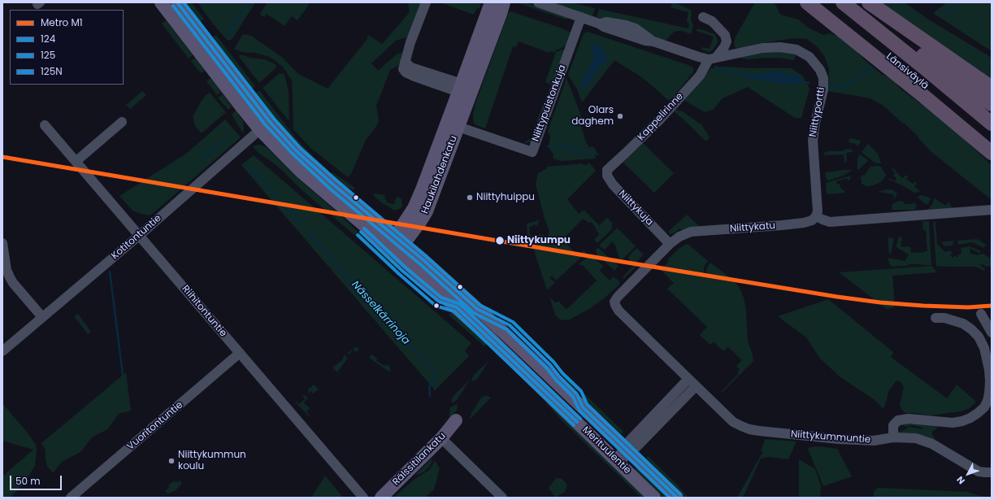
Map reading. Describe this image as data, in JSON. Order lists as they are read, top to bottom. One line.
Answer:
{"streets":{"highway":["Länsiväylä"],"main road":["Haukilahdenkatu","Merituulentie","Rälssitilankatu"],"street":["Niittypuistonkuja","Niittyportti","Kappelirinne","Niittykuja","Niittykatu","Kotitontuntie","Riihitontuntie","Vuoritontuntie","Niittykummuntie"]},"crossings":[["Niittypuistonkuja","Niittyportti"],["Niittypuistonkuja","Haukilahdenkatu"],["Niittyportti","Kappelirinne"],["Niittyportti","Niittykatu"],["Kappelirinne","Niittykuja"],["Haukilahdenkatu","Merituulentie"],["Niittykuja","Niittykatu"],["Niittykatu","Niittykummuntie"],["Kotitontuntie","Riihitontuntie"],["Kotitontuntie","Merituulentie"],["Riihitontuntie","Vuoritontuntie"]],"water":["Nässelkärrinoja"],"places":["Olars daghem","Niittyhuippu","Niittykumpu","Niittykummun koulu"],"lines":["transit line 124","transit line 125N","transit line 125","metro line M1"],"legend":["Metro M1","124","125","125N"],"scale_bar":"50 m","north":"bottom left"}
